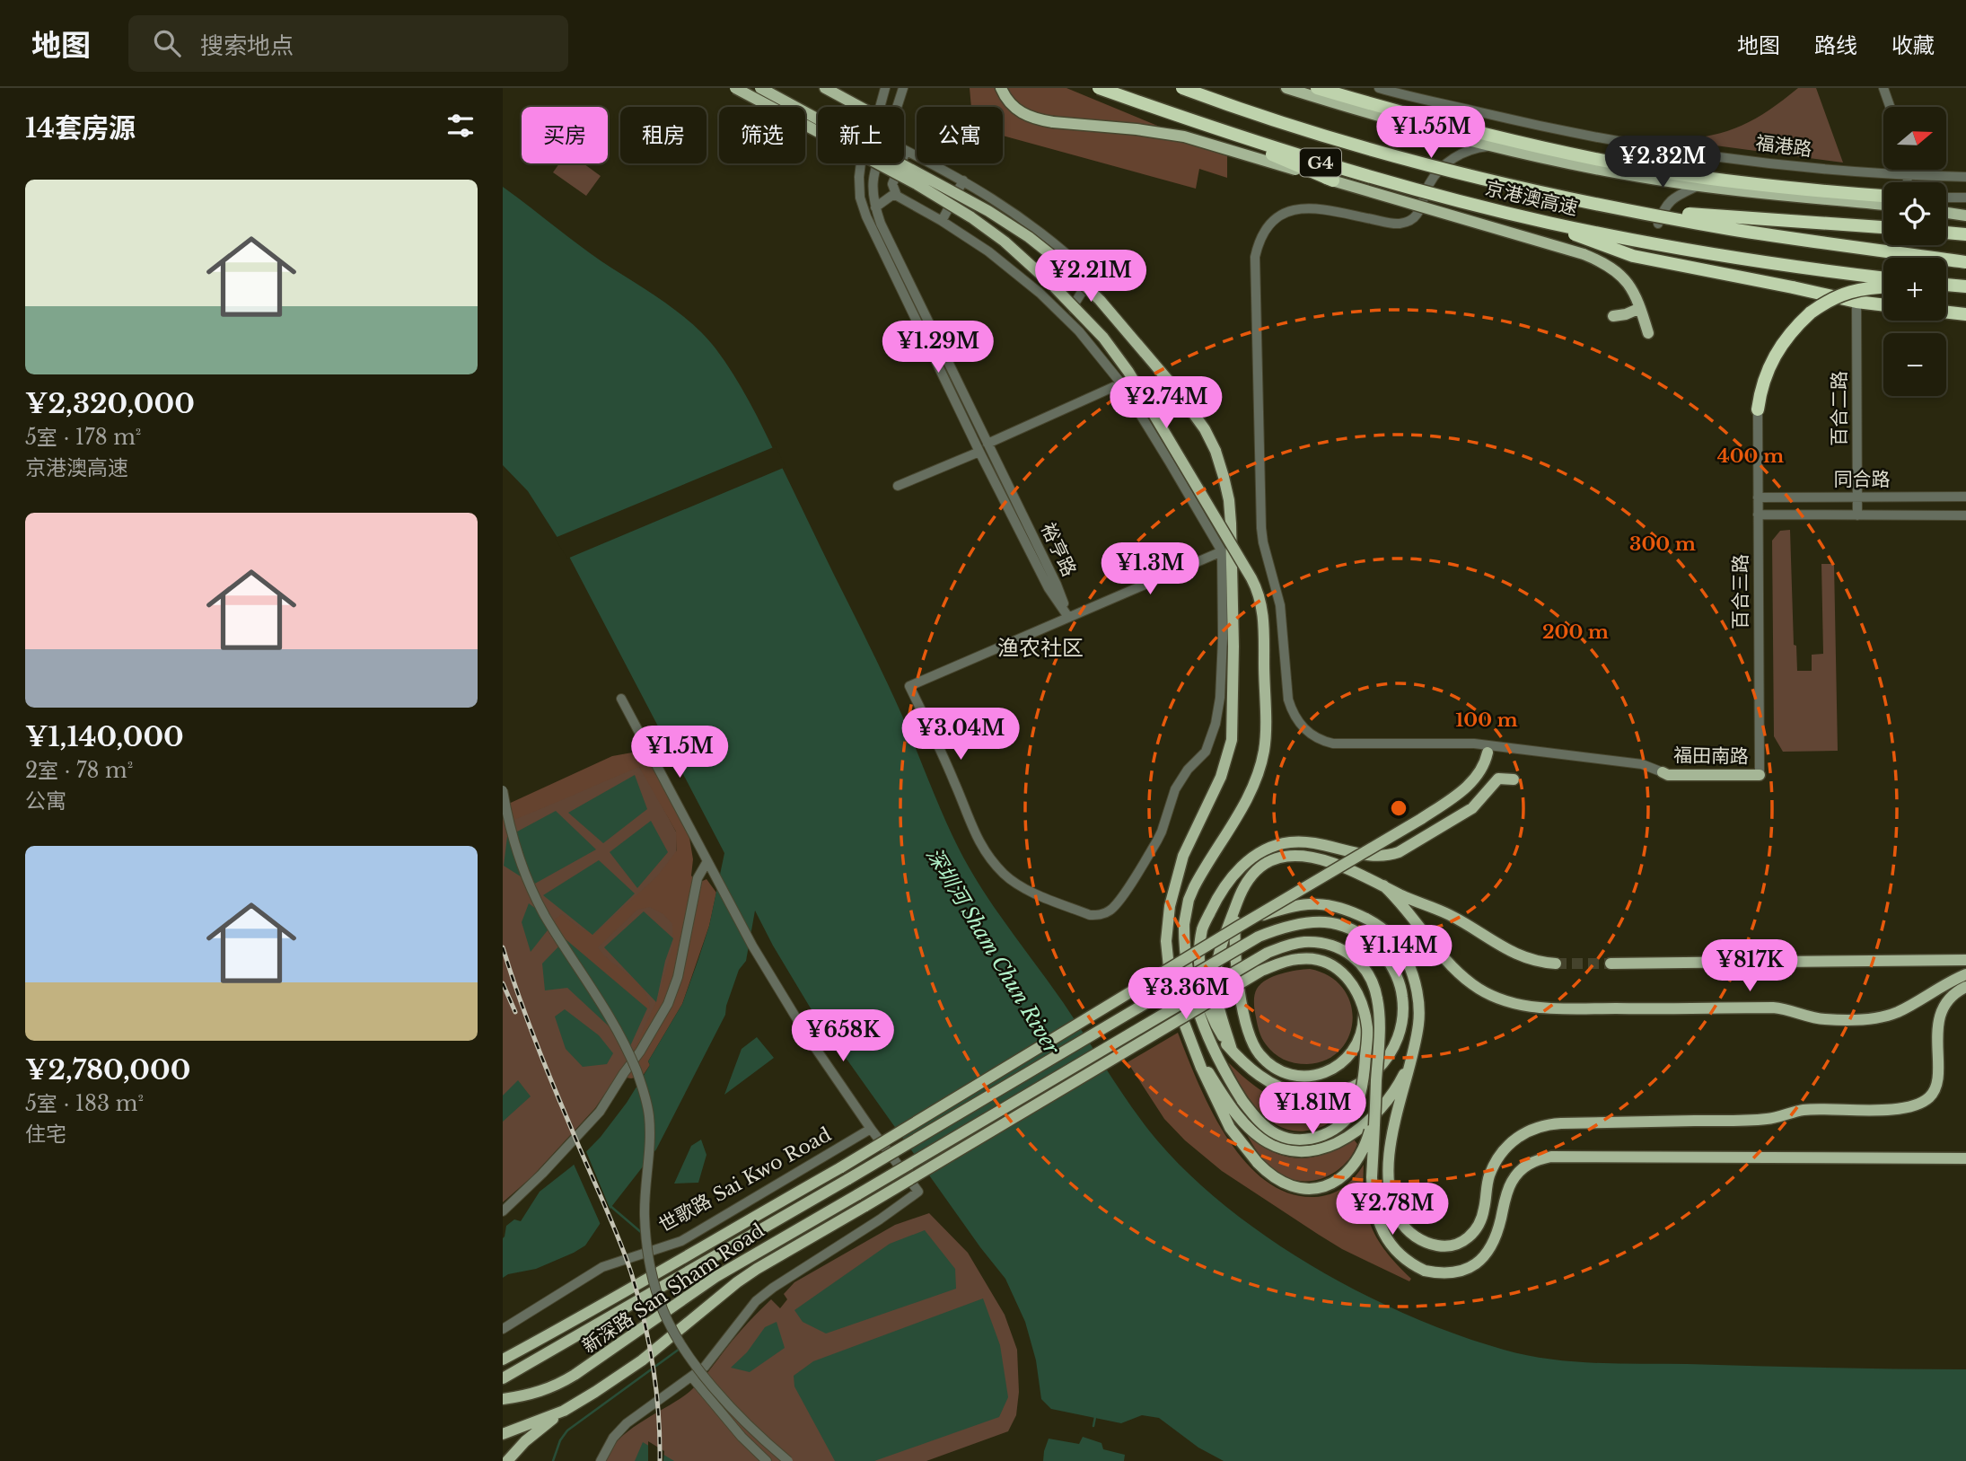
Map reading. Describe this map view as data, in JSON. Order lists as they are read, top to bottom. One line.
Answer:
{"streets":{"highway":["G4","京港澳高速"],"main road":["福田南路","新深路 San Sham Road"],"street":["福港路","百合二路","同合路","裕亨路","百合三路","世歌路 Sai Kwo Road"]},"crossings":[["百合二路","同合路"],["同合路","百合三路"],["百合三路","福田南路"]],"districts":["渔农社区"],"water":["深圳河 Sham Chun River"],"north":"right","page":{"header":"地图","search":"搜索地点","nav":["地图","路线","收藏"],"heading":"14套房源","price":["¥1.55M","¥2.32M","¥2.21M","¥1.29M","¥2.74M","¥1.3M","¥3.04M","¥1.5M","¥1.14M","¥817K","¥3.36M","¥658K","¥1.81M","¥2.78M"],"map_buttons":["+","−"],"chip":["买房","租房","筛选","新上","公寓"],"list":[{"name":"¥2,320,000","note":"5室 · 178 m² · 京港澳高速"},{"name":"¥1,140,000","note":"2室 · 78 m² · 公寓"},{"name":"¥2,780,000","note":"5室 · 183 m² · 住宅"}]},"rings":["400 m","300 m","200 m","100 m"]}
